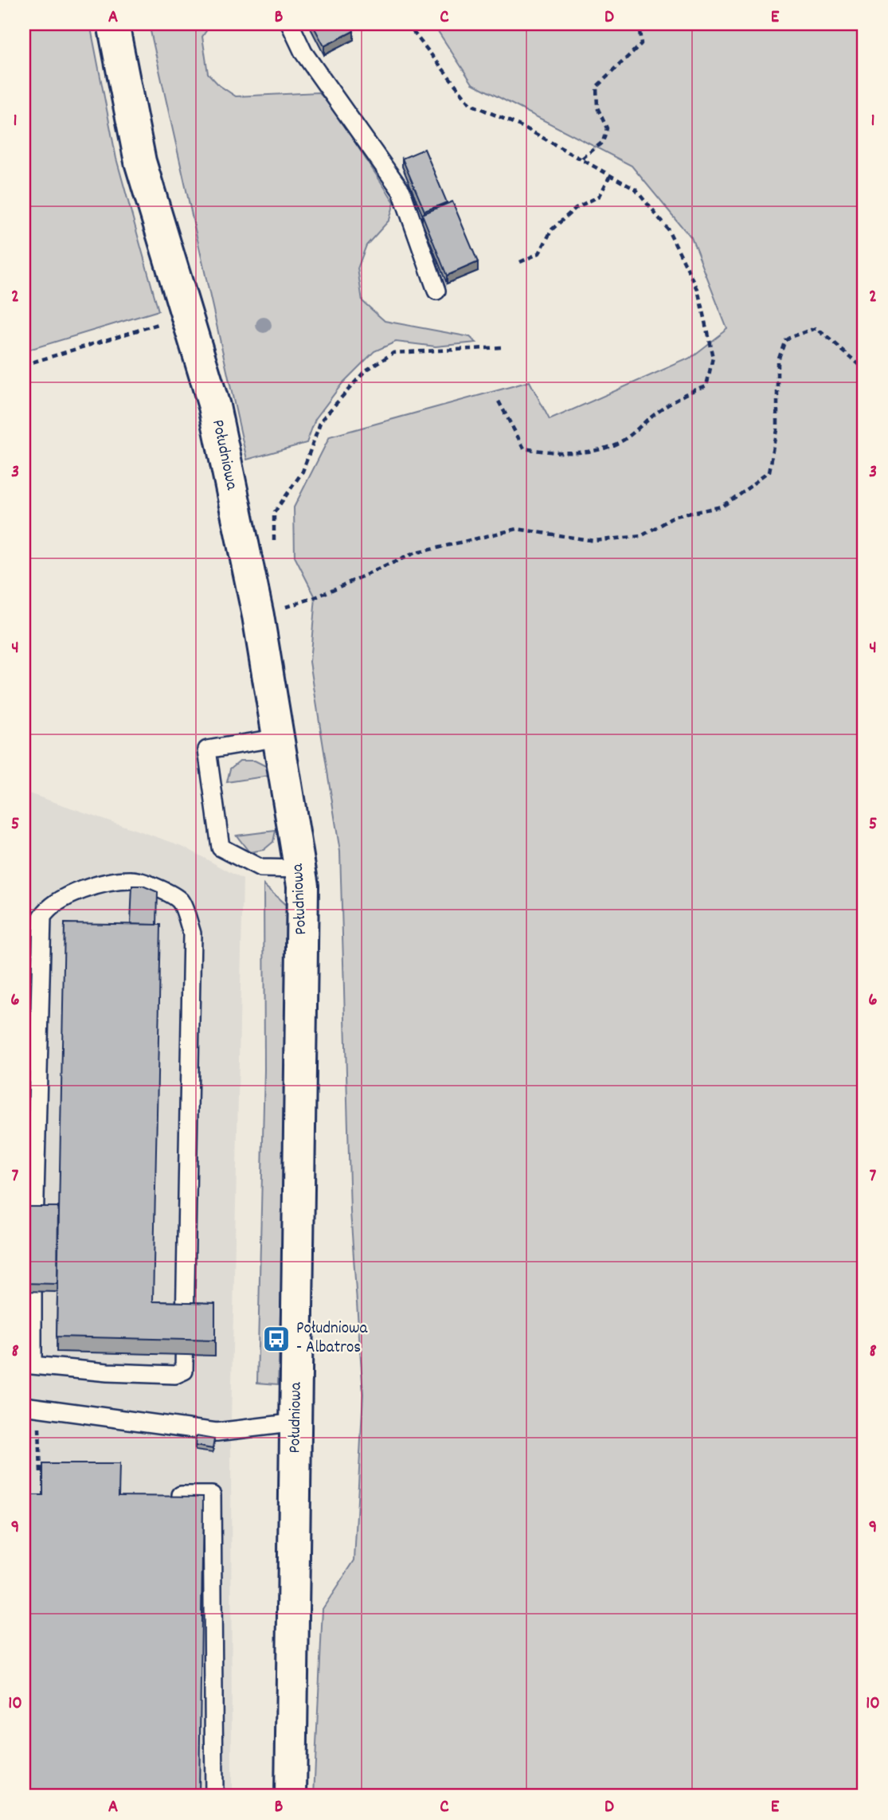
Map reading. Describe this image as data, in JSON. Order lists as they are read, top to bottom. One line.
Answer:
{"streets":{"street":["Południowa"]},"places":{"bus stop":["Południowa - Albatros"]},"grid":{"columns":["A","B","C","D","E"],"rows":["1","2","3","4","5","6","7","8","9","10"]}}
